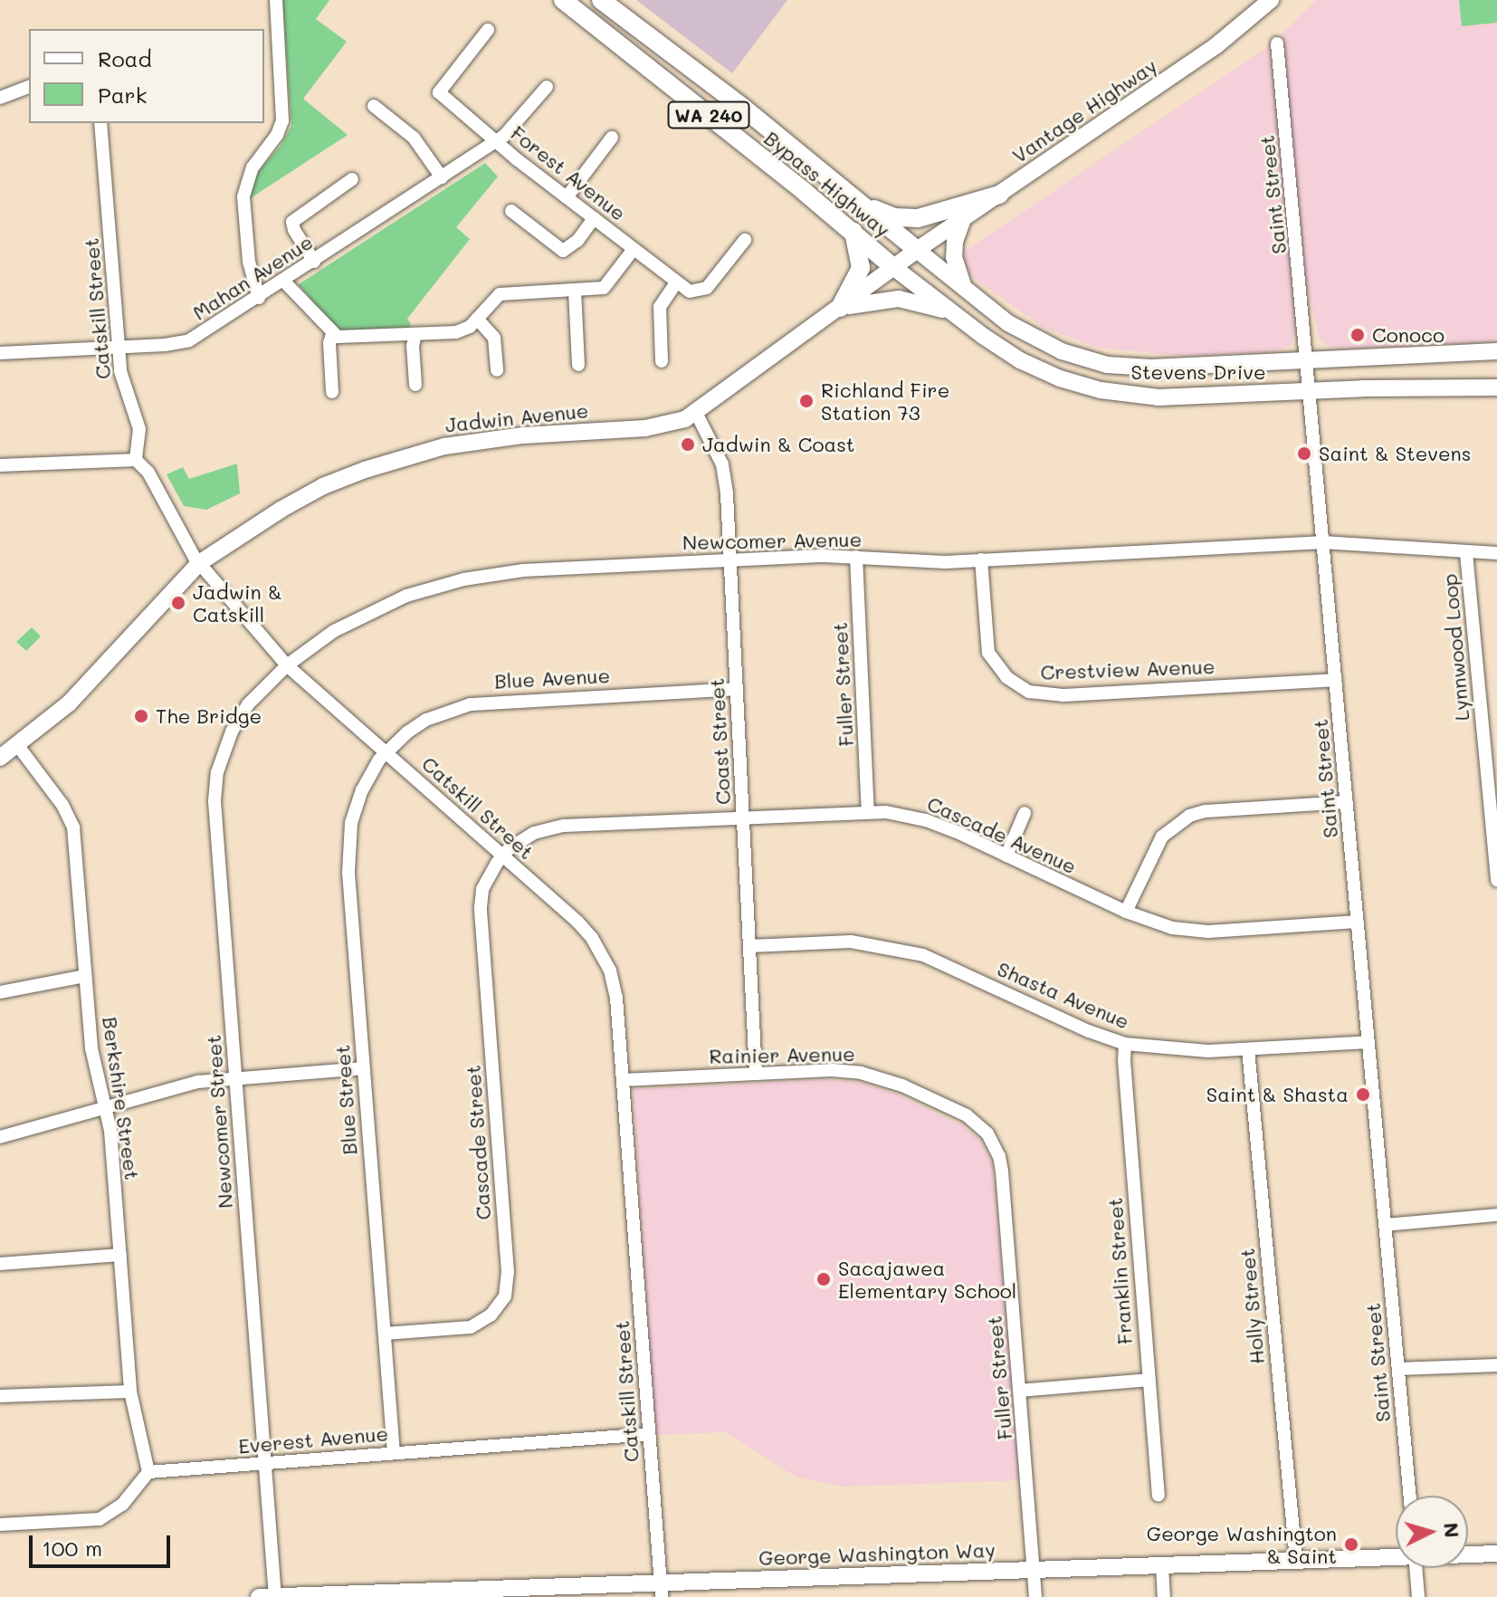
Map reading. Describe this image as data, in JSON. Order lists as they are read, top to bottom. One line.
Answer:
{"streets":{"highway":["WA 240","Bypass Highway"],"main road":["Vantage Highway","Stevens Drive","Jadwin Avenue","George Washington Way"],"street":["Forest Avenue","Saint Street","Mahan Avenue","Catskill Street","Newcomer Avenue","Lynnwood Loop","Crestview Avenue","Blue Avenue","Fuller Street","Coast Street","Cascade Avenue","Shasta Avenue","Rainier Avenue","Berkshire Street","Blue Street","Newcomer Street","Cascade Street","Franklin Street","Holly Street","Everest Avenue"]},"crossings":[["Vantage Highway","WA 240"],["Vantage Highway","Bypass Highway"],["Vantage Highway","Stevens Drive"],["Vantage Highway","Jadwin Avenue"],["WA 240","Bypass Highway"],["Forest Avenue","Mahan Avenue"],["Bypass Highway","Stevens Drive"],["Bypass Highway","Jadwin Avenue"],["Saint Street","Stevens Drive"],["Saint Street","Newcomer Avenue"],["Saint Street","Lynnwood Loop"],["Saint Street","Crestview Avenue"],["Saint Street","Cascade Avenue"],["Saint Street","Shasta Avenue"],["Mahan Avenue","Catskill Street"],["Catskill Street","Jadwin Avenue"],["Catskill Street","Newcomer Avenue"],["Catskill Street","Blue Avenue"],["Catskill Street","Cascade Avenue"],["Catskill Street","Rainier Avenue"],["Catskill Street","Blue Street"],["Catskill Street","Newcomer Street"],["Catskill Street","Cascade Street"],["Catskill Street","Everest Avenue"],["Catskill Street","George Washington Way"],["Stevens Drive","Jadwin Avenue"],["Jadwin Avenue","Coast Street"],["Jadwin Avenue","Berkshire Street"],["Newcomer Avenue","Lynnwood Loop"],["Newcomer Avenue","Crestview Avenue"],["Newcomer Avenue","Fuller Street"],["Newcomer Avenue","Coast Street"],["Newcomer Avenue","Newcomer Street"],["Blue Avenue","Coast Street"],["Blue Avenue","Blue Street"],["Fuller Street","Cascade Avenue"],["Fuller Street","Rainier Avenue"],["Fuller Street","George Washington Way"],["Coast Street","Cascade Avenue"],["Coast Street","Shasta Avenue"],["Coast Street","Rainier Avenue"],["Cascade Avenue","Cascade Street"],["Shasta Avenue","Franklin Street"],["Shasta Avenue","Holly Street"],["Berkshire Street","Everest Avenue"],["Blue Street","Cascade Street"],["Blue Street","Everest Avenue"],["Newcomer Street","Everest Avenue"],["Newcomer Street","George Washington Way"],["Holly Street","George Washington Way"]],"places":["Conoco","Richland Fire Station 73","Jadwin & Coast","Saint & Stevens","Jadwin & Catskill","The Bridge","Saint & Shasta","Sacajawea Elementary School","George Washington & Saint"],"legend":["Road","Park"],"scale_bar":"100 m","north":"right"}
